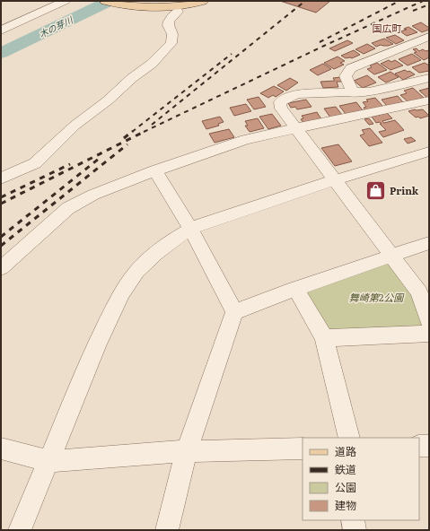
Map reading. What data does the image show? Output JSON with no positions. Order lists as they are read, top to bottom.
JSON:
{
  "districts": ["国広町"],
  "water": ["木の芽川"],
  "parks": ["舞崎第2公園"],
  "places": {
    "shop": ["Prink"]
  },
  "legend": [
    "道路",
    "鉄道",
    "公園",
    "建物"
  ]
}
